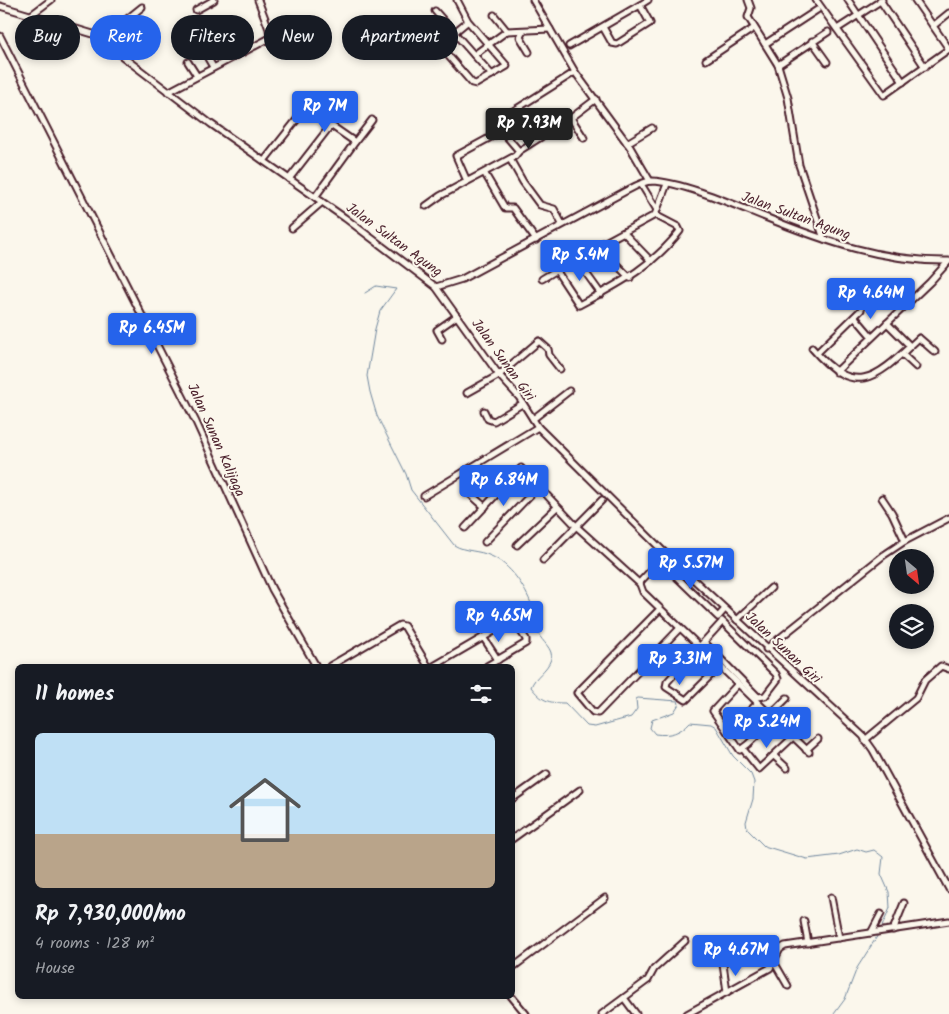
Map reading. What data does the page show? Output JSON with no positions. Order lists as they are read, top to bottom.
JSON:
{
  "streets": {
    "street": ["Jalan Sultan Agung", "Jalan Sunan Giri", "Jalan Sunan Kalijaga"]
  },
  "crossings": [
    ["Jalan Sultan Agung", "Jalan Sunan Giri"]
  ],
  "north": "bottom right",
  "page": {
    "chip": [
      "Buy",
      "Rent",
      "Filters",
      "New",
      "Apartment"
    ],
    "price": [
      "Rp 7M",
      "Rp 7.93M",
      "Rp 5.4M",
      "Rp 4.64M",
      "Rp 6.45M",
      "Rp 6.84M",
      "Rp 5.57M",
      "Rp 4.65M",
      "Rp 3.31M",
      "Rp 5.24M",
      "Rp 4.67M"
    ],
    "heading": "11 homes",
    "list": [
      {
        "name": "Rp 7,930,000/mo",
        "note": "4 rooms · 128 m² · House"
      }
    ]
  }
}
